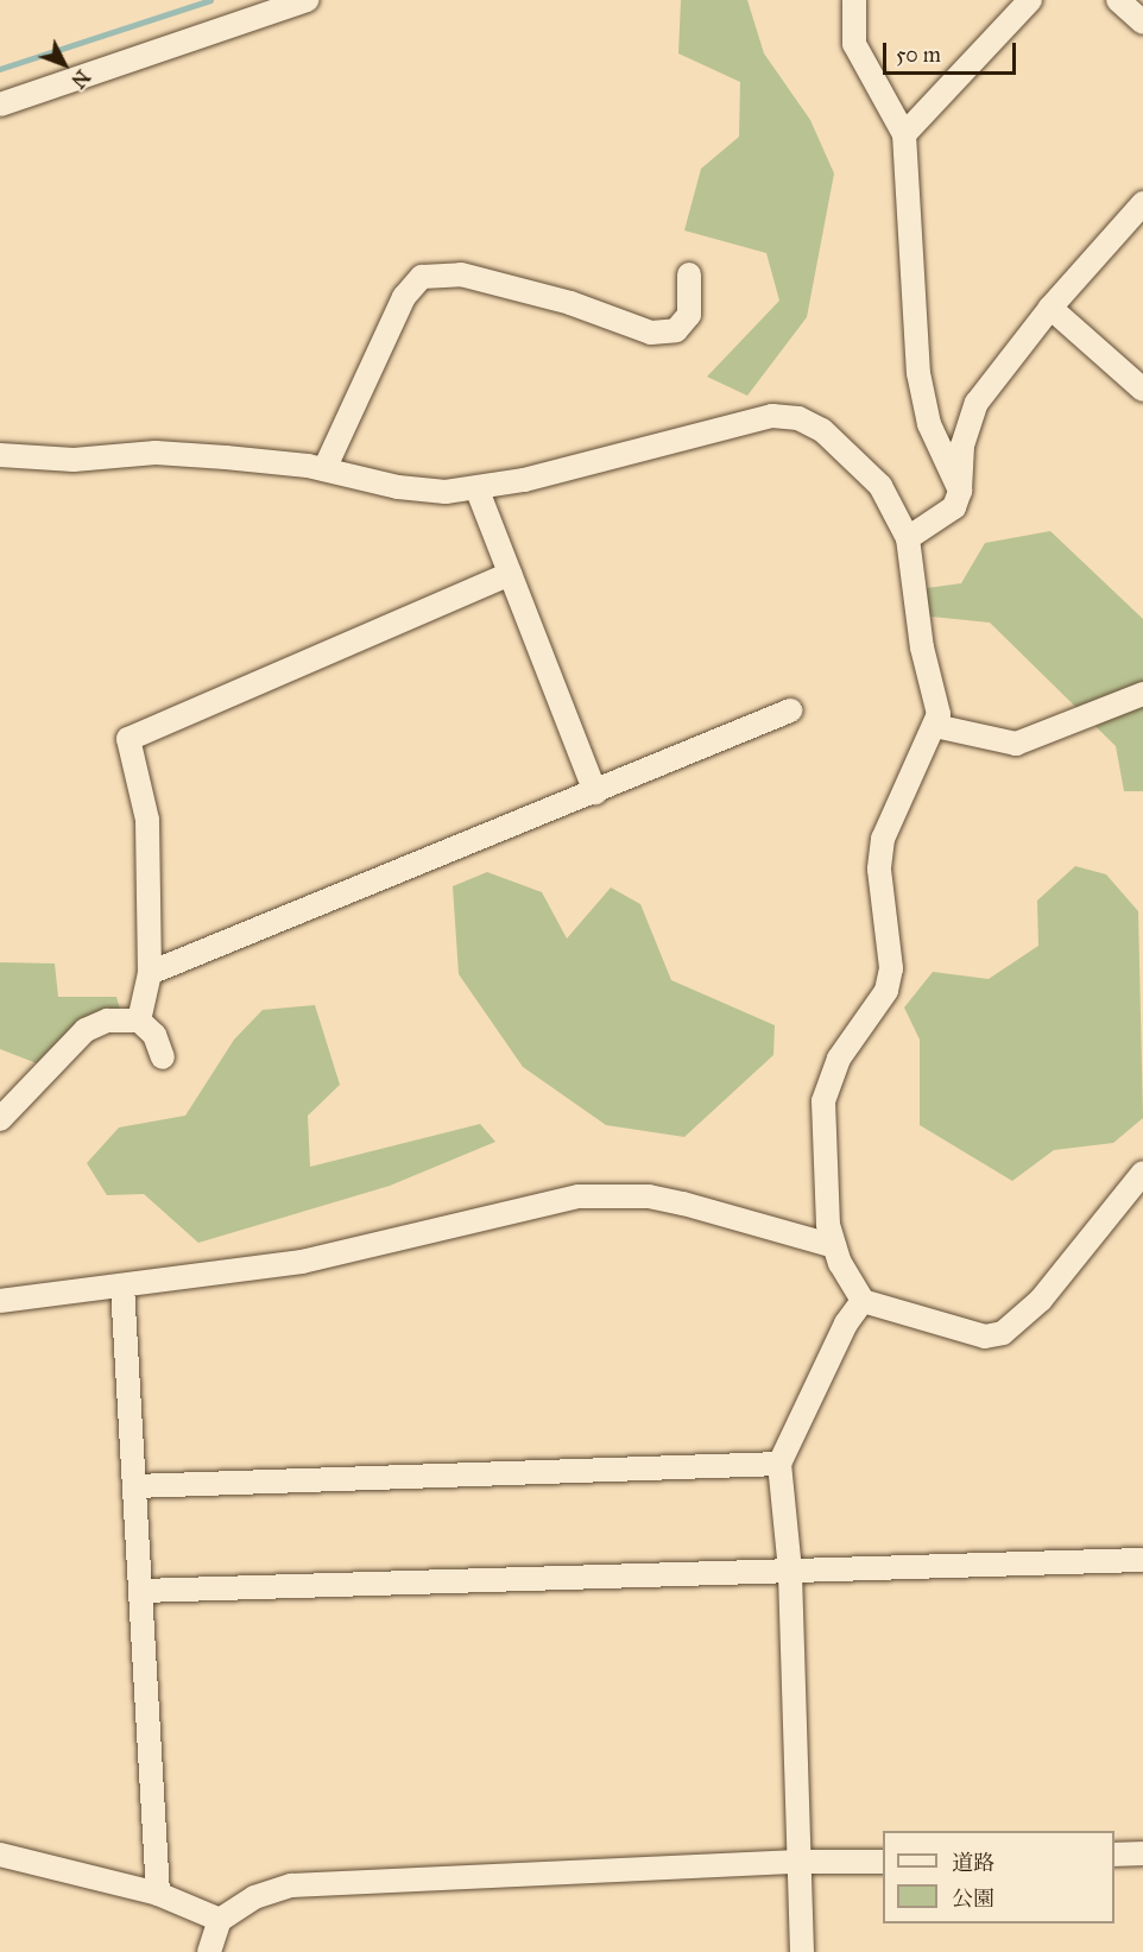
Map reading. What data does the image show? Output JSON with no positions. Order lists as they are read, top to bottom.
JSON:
{
  "legend": ["道路", "公園"],
  "scale_bar": "50 m",
  "north": "bottom right"
}
